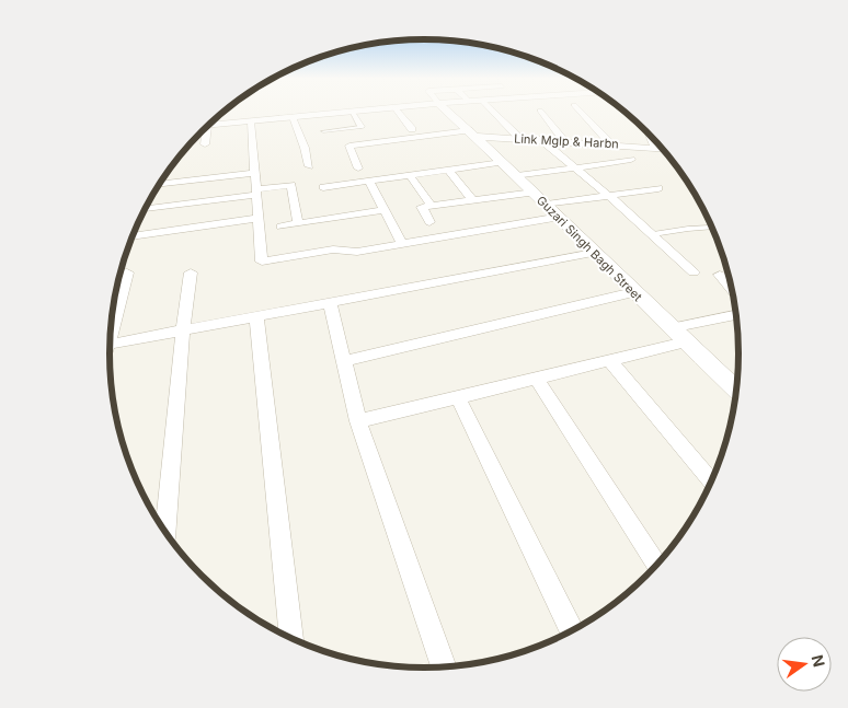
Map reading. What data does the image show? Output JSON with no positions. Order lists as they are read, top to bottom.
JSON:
{
  "streets": {
    "street": ["Link Mglp & Harbn", "Guzari Singh Bagh Street"]
  },
  "crossings": [
    ["Link Mglp & Harbn", "Guzari Singh Bagh Street"]
  ],
  "north": "right"
}
